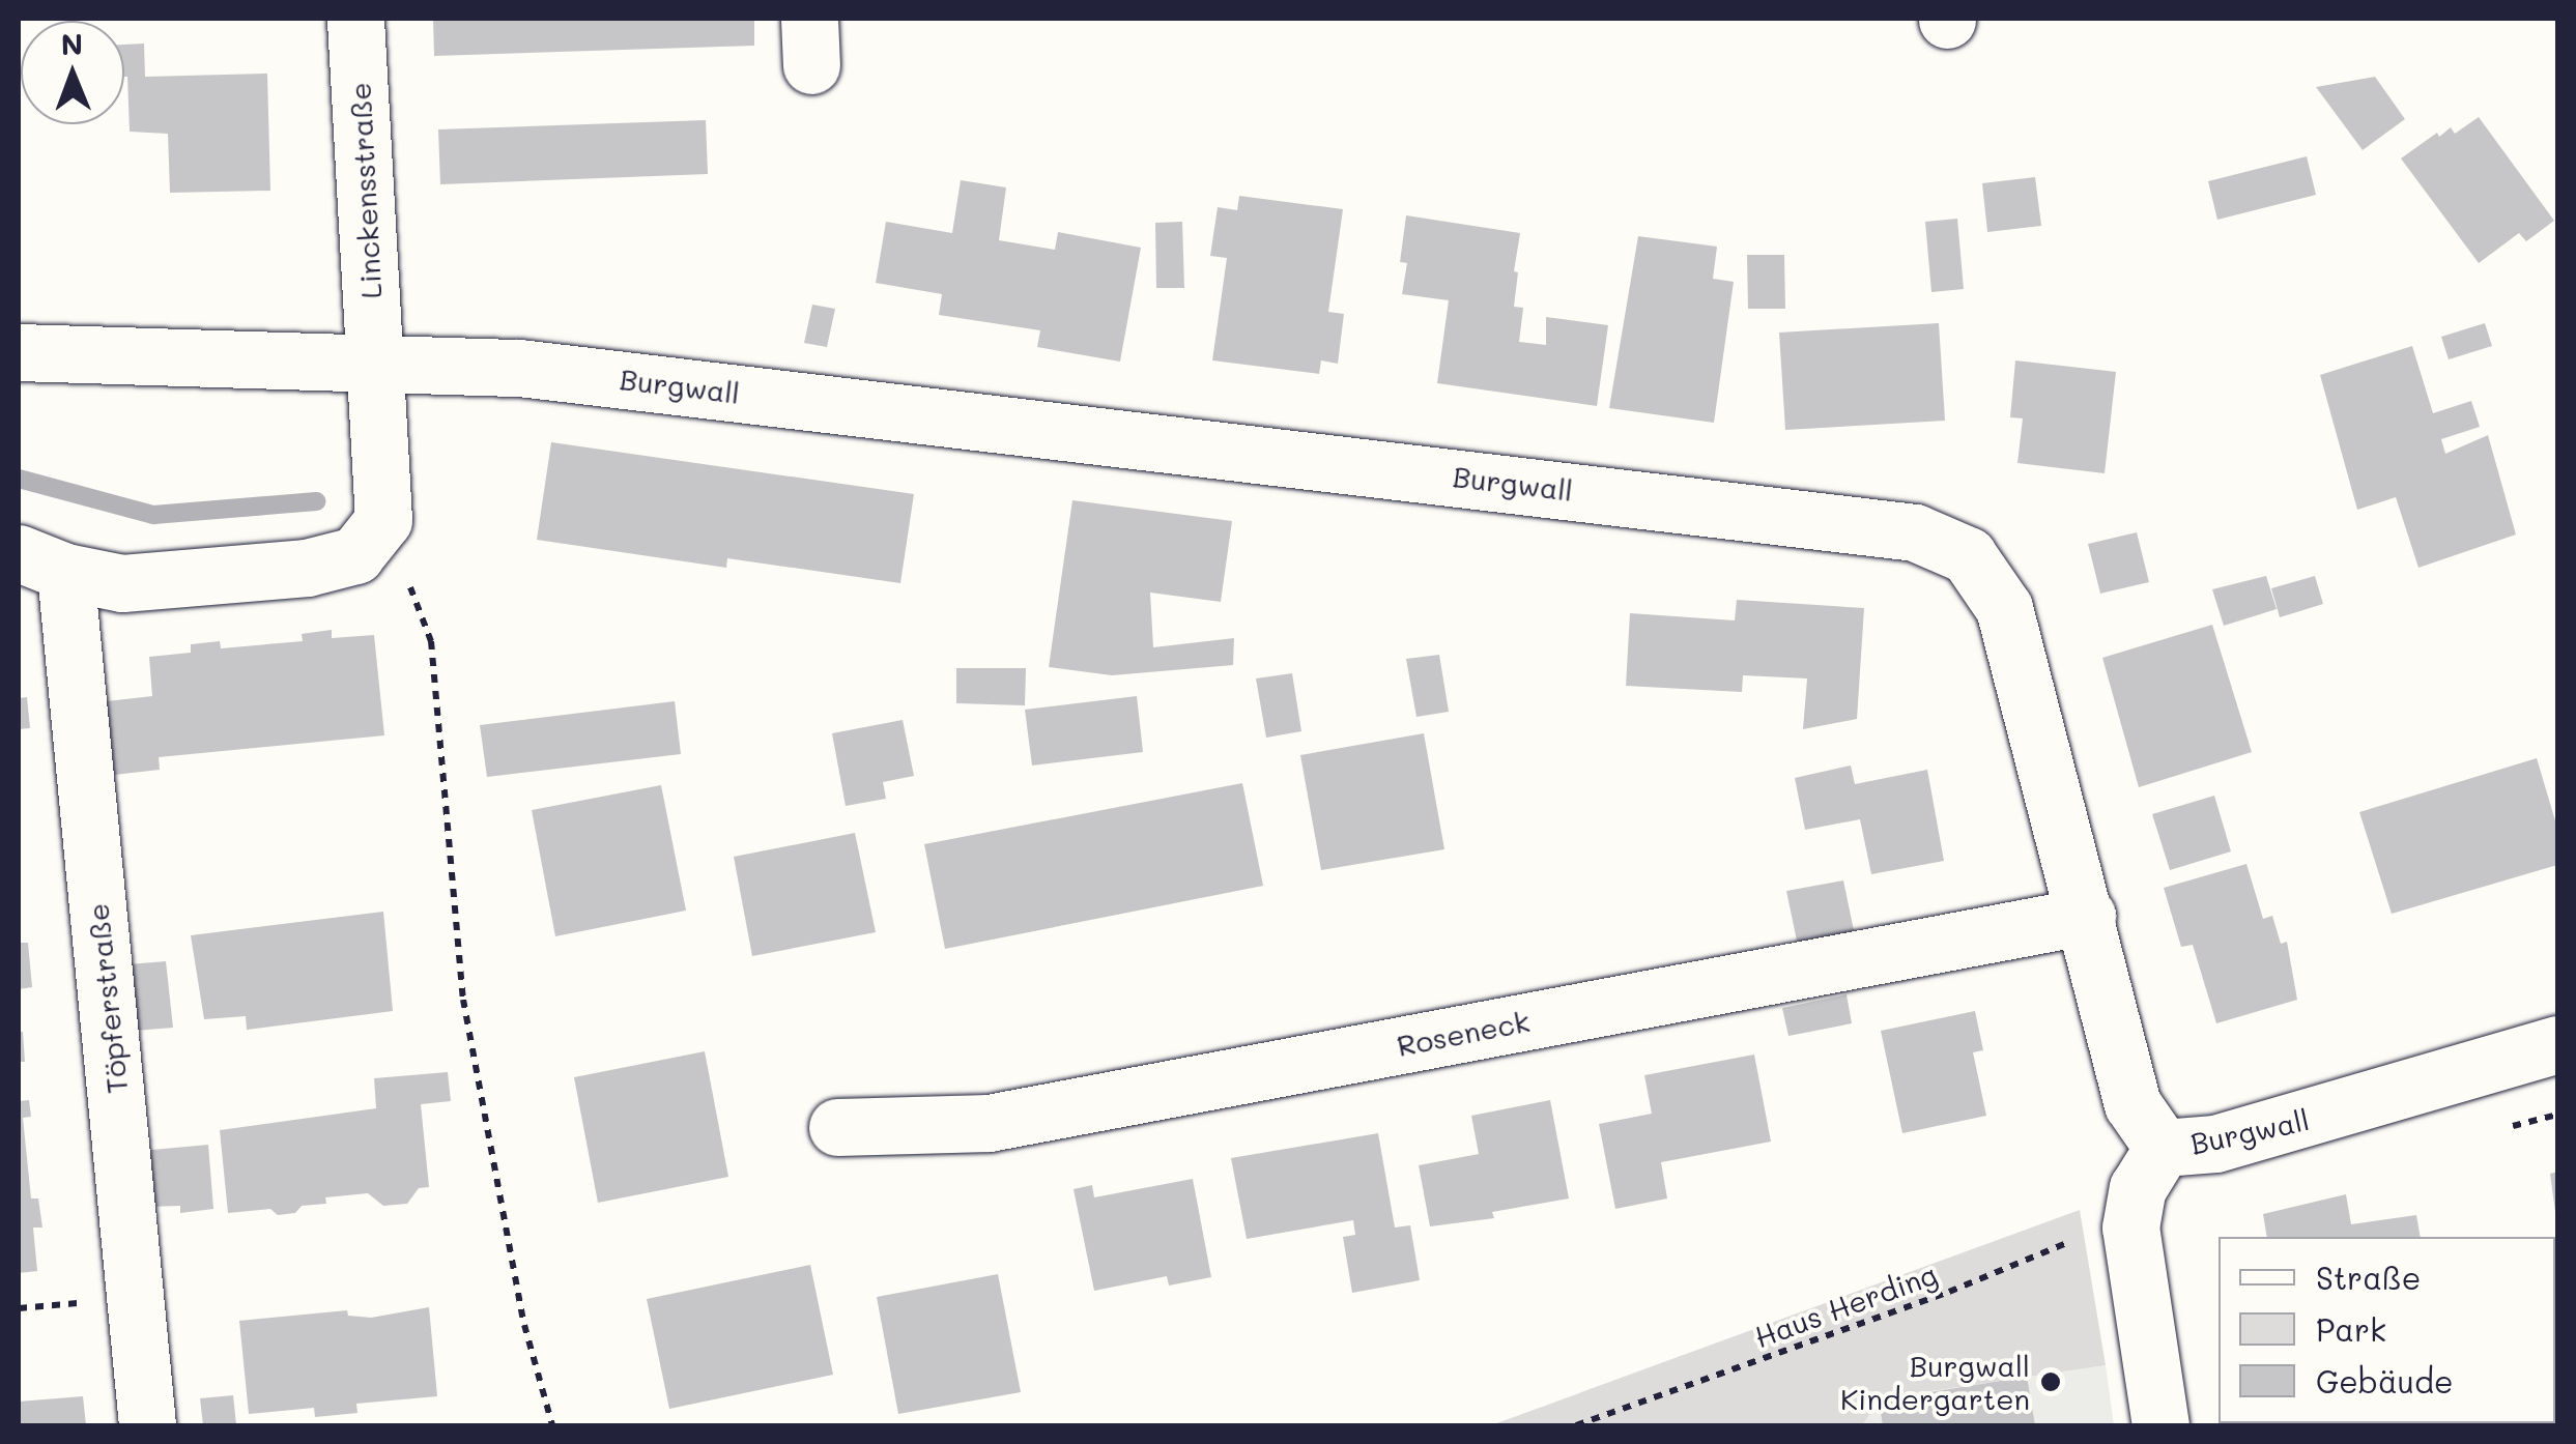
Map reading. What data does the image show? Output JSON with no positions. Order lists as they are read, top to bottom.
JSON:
{
  "streets": {
    "street": [
      "Linckensstraße",
      "Burgwall",
      "Töpferstraße",
      "Roseneck"
    ],
    "path": ["Haus Herding"]
  },
  "crossings": [
    ["Linckensstraße", "Burgwall"],
    ["Burgwall", "Roseneck"]
  ],
  "places": ["Burgwall Kindergarten"],
  "legend": ["Straße", "Park", "Gebäude"],
  "north": "top"
}
